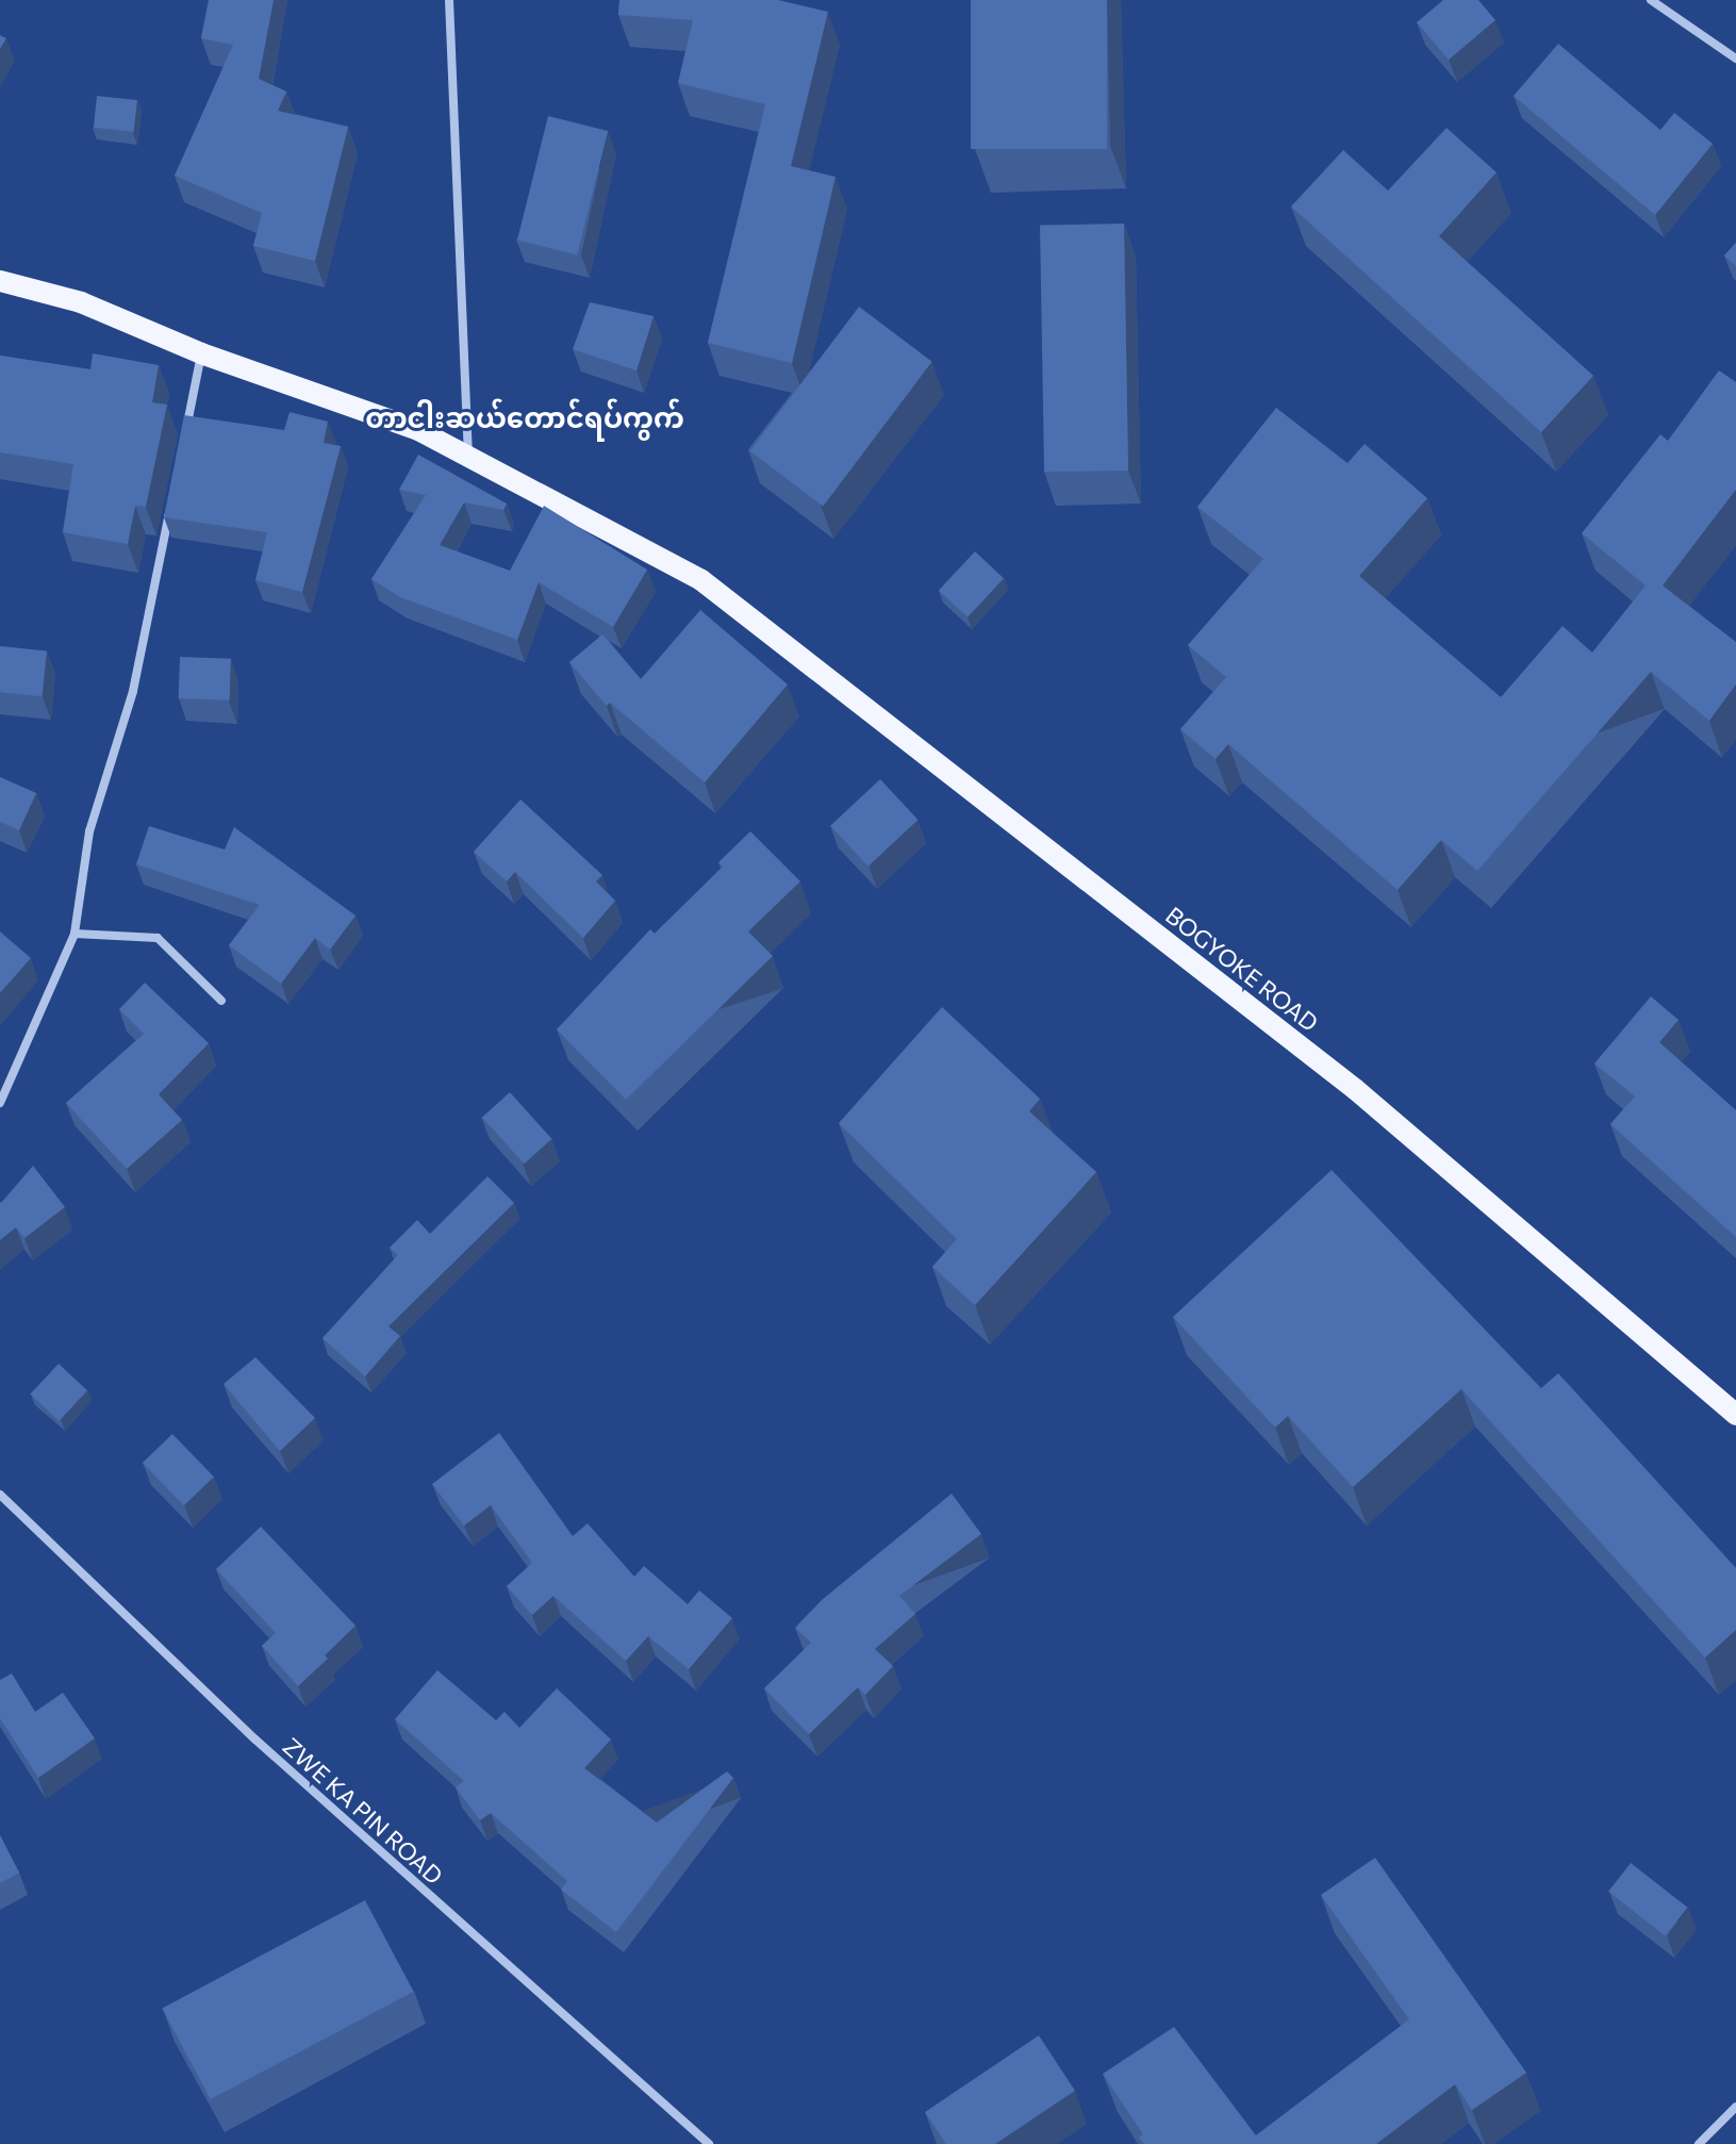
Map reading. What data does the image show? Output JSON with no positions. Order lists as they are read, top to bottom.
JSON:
{
  "streets": {
    "main road": ["BOGYOKE ROAD"],
    "street": ["ZWE KA PIN ROAD"]
  },
  "districts": ["တာငါးဆယ်တောင်ရပ်ကွက်"]
}
